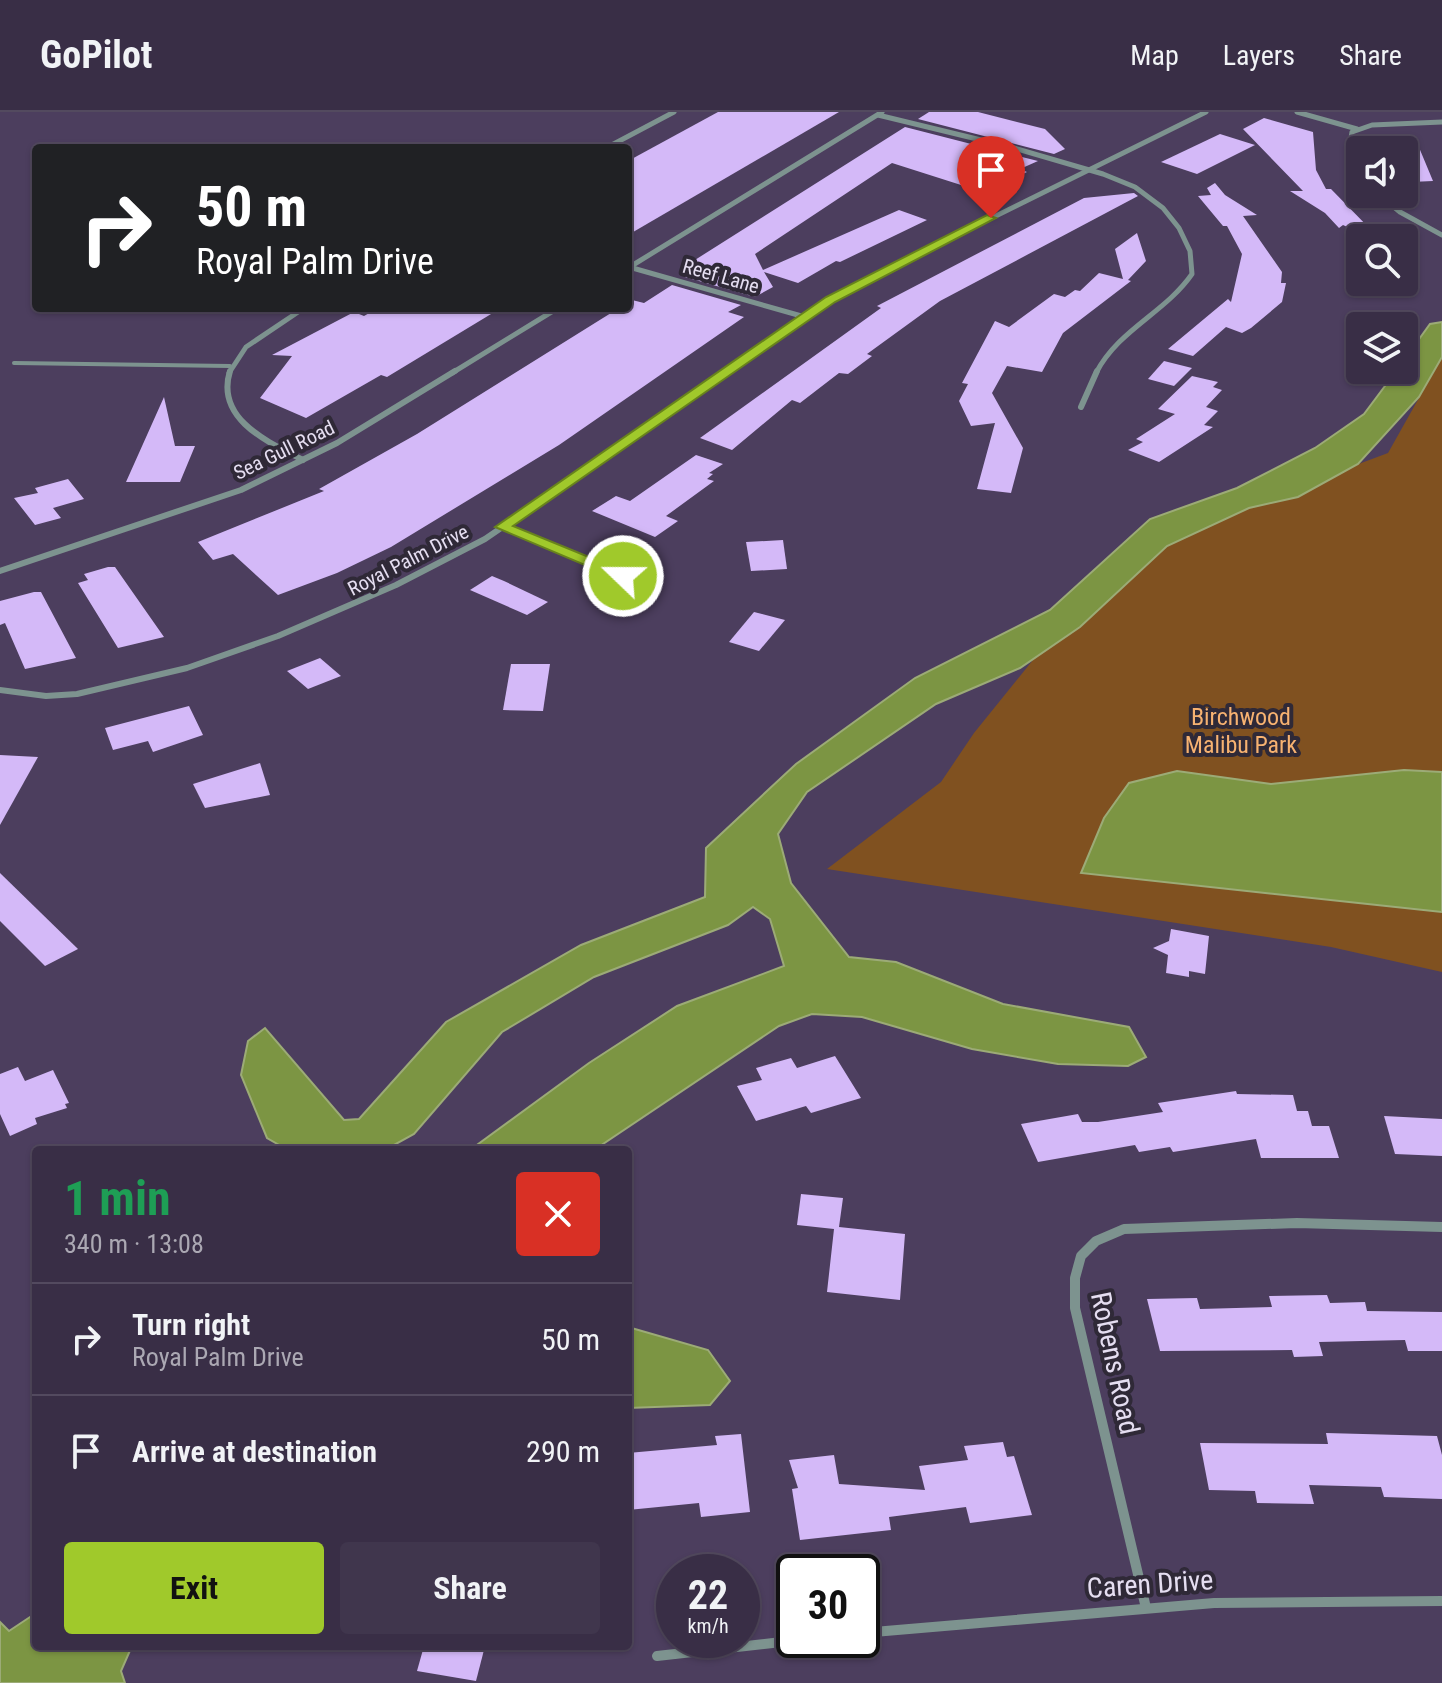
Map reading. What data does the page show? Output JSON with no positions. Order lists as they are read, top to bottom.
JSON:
{
  "streets": {
    "street": [
      "Reef Lane",
      "Sea Gull Road",
      "Royal Palm Drive",
      "Robens Road",
      "Caren Drive"
    ]
  },
  "crossings": [
    ["Reef Lane", "Royal Palm Drive"],
    ["Robens Road", "Caren Drive"]
  ],
  "parks": ["Birchwood Malibu Park"],
  "page": {
    "header": "GoPilot",
    "nav": ["Map", "Layers", "Share"],
    "turn": ["50 m", "Royal Palm Drive"],
    "heading": ["1 min", "340 m · 13:08"],
    "list": [
      {
        "name": "Turn right",
        "note": "Royal Palm Drive",
        "value": "50 m"
      },
      {
        "name": "Arrive at destination",
        "value": "290 m"
      }
    ],
    "buttons": ["Exit", "Share"],
    "speed": "22 km/h",
    "limit": "30"
  }
}
